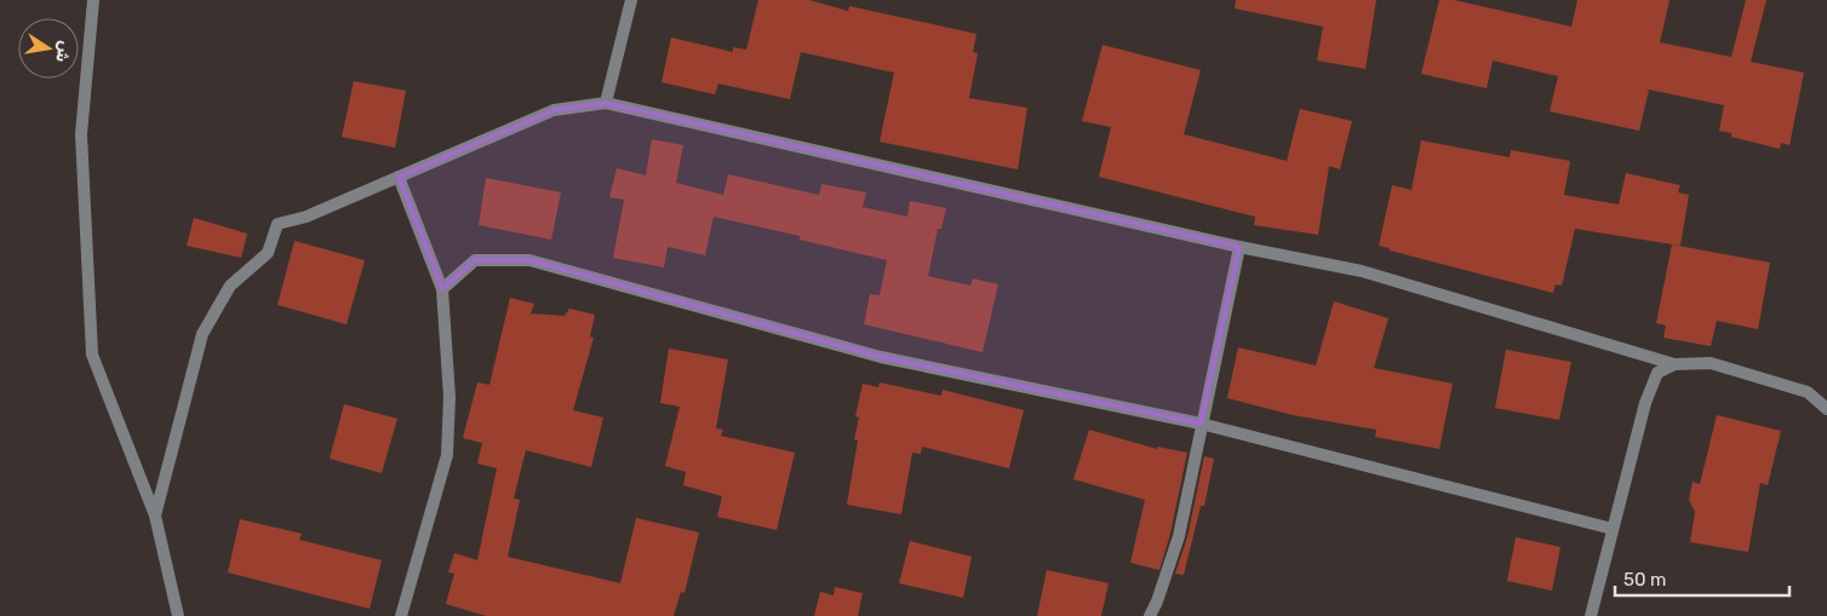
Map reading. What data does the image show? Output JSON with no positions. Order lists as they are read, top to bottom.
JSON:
{
  "scale_bar": "50 m",
  "north": "right"
}
